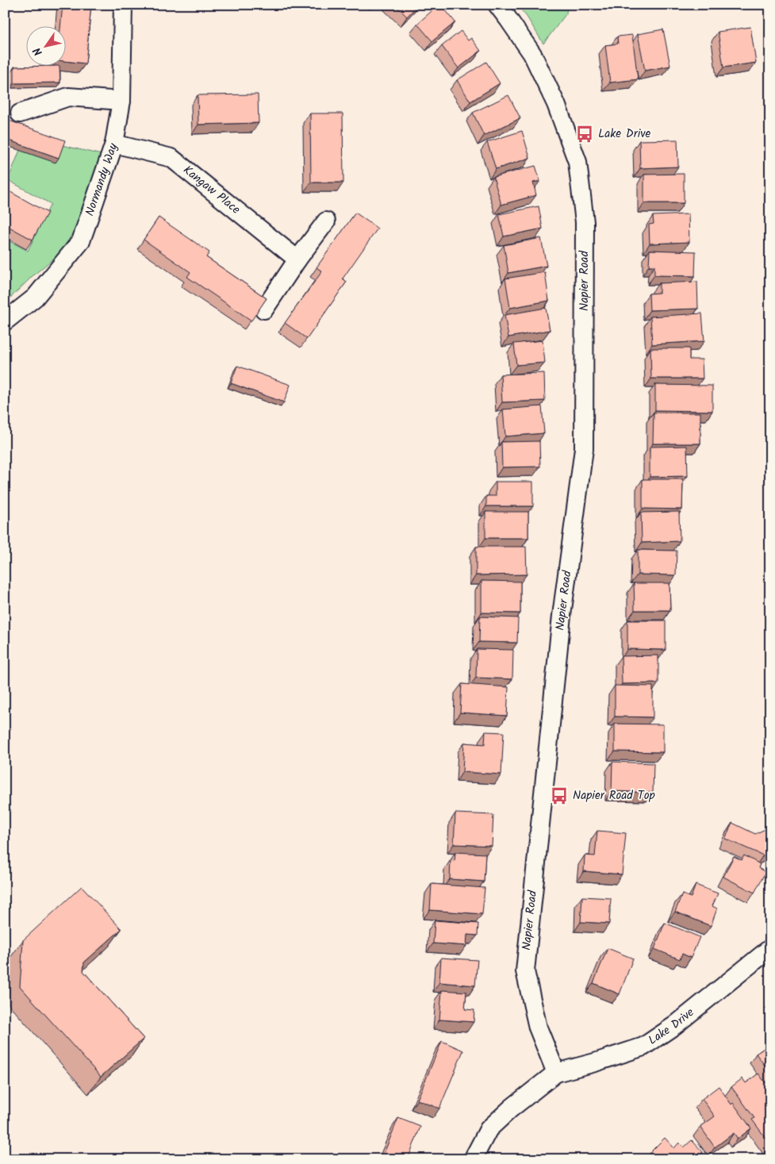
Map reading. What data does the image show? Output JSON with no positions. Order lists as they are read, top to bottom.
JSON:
{
  "streets": {
    "street": [
      "Normandy Way",
      "Kangaw Place",
      "Napier Road",
      "Lake Drive"
    ]
  },
  "crossings": [
    ["Normandy Way", "Kangaw Place"],
    ["Napier Road", "Lake Drive"]
  ],
  "places": {
    "bus stop": ["Lake Drive", "Napier Road Top"]
  },
  "north": "bottom left"
}
